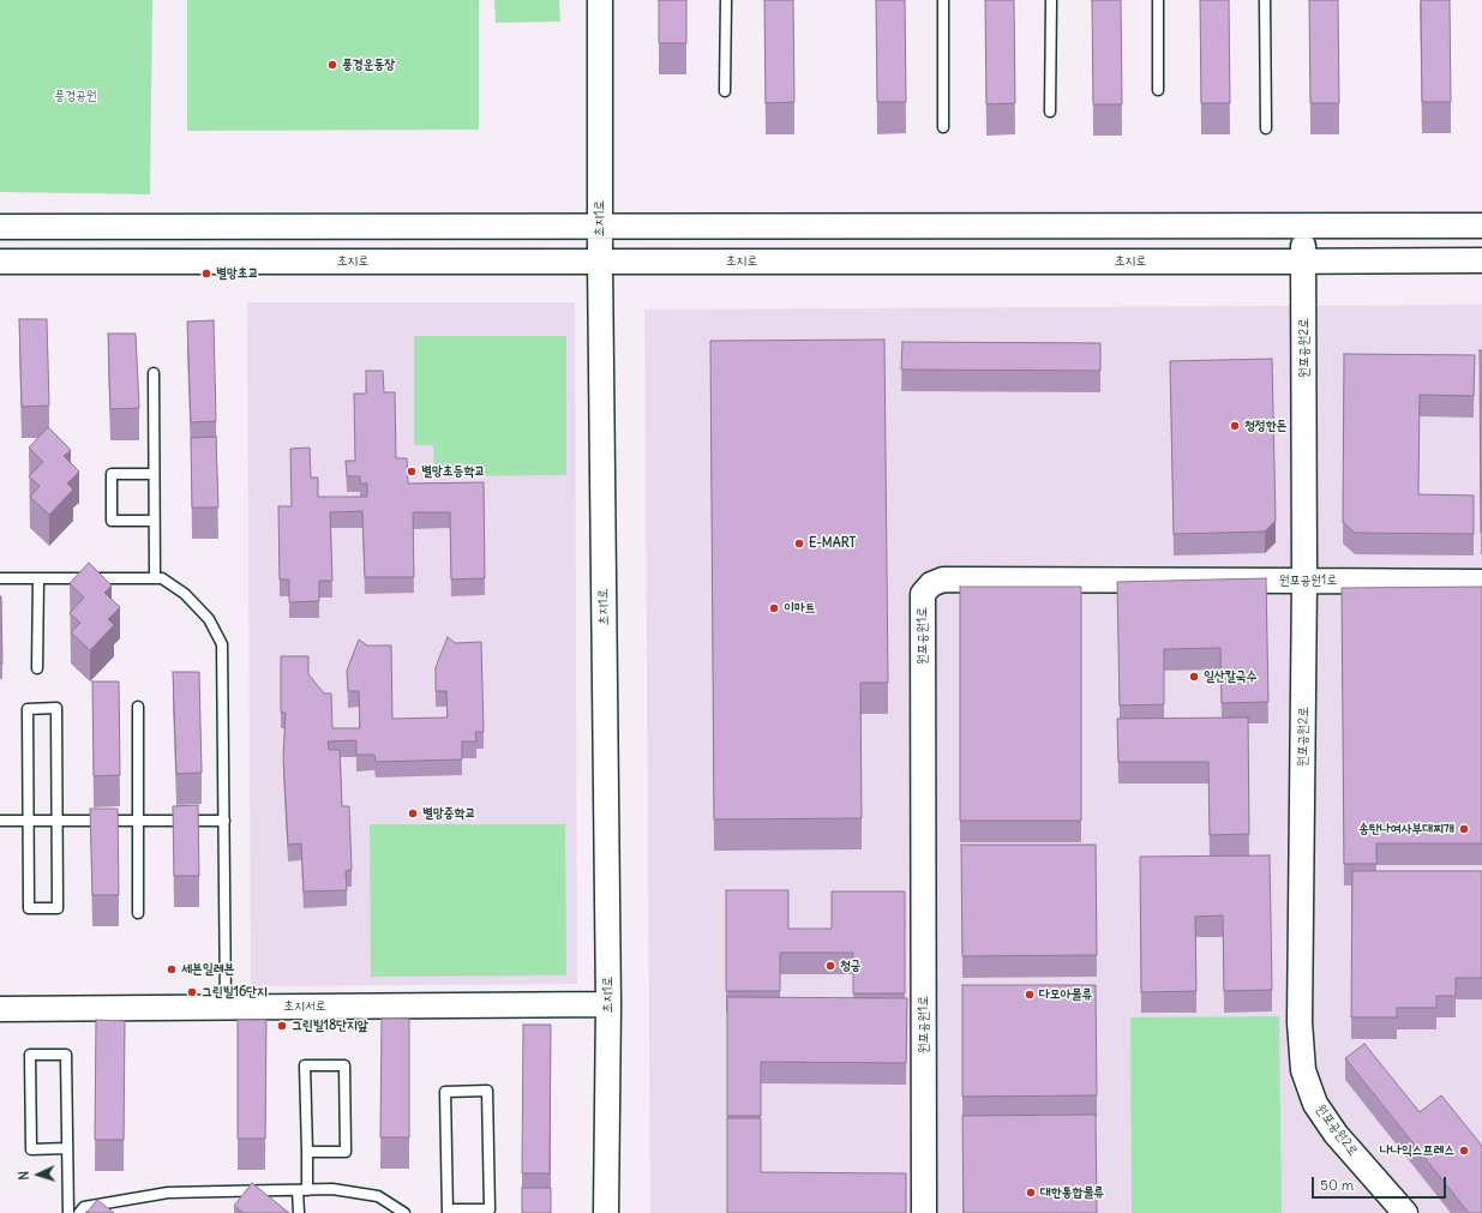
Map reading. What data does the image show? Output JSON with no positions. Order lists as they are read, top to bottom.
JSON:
{
  "streets": {
    "street": [
      "초지1로",
      "초지로",
      "원포공원2로",
      "원포공원1로",
      "초지서로"
    ]
  },
  "crossings": [
    ["초지1로", "초지로"],
    ["초지1로", "초지서로"],
    ["초지로", "원포공원2로"],
    ["원포공원2로", "원포공원1로"]
  ],
  "parks": ["풍경공원"],
  "places": [
    "풍경운동장",
    "별망초교",
    "청정한돈",
    "별망초등학교",
    "E-MART",
    "이마트",
    "일산칼국수",
    "별망중학교",
    "송탄나여사부대찌개",
    "청궁",
    "세븐일레븐",
    "그린빌16단지",
    "다모아물류",
    "그린빌18단지앞",
    "나나익스프레스",
    "대한통합물류"
  ],
  "scale_bar": "50 m",
  "north": "left"
}
